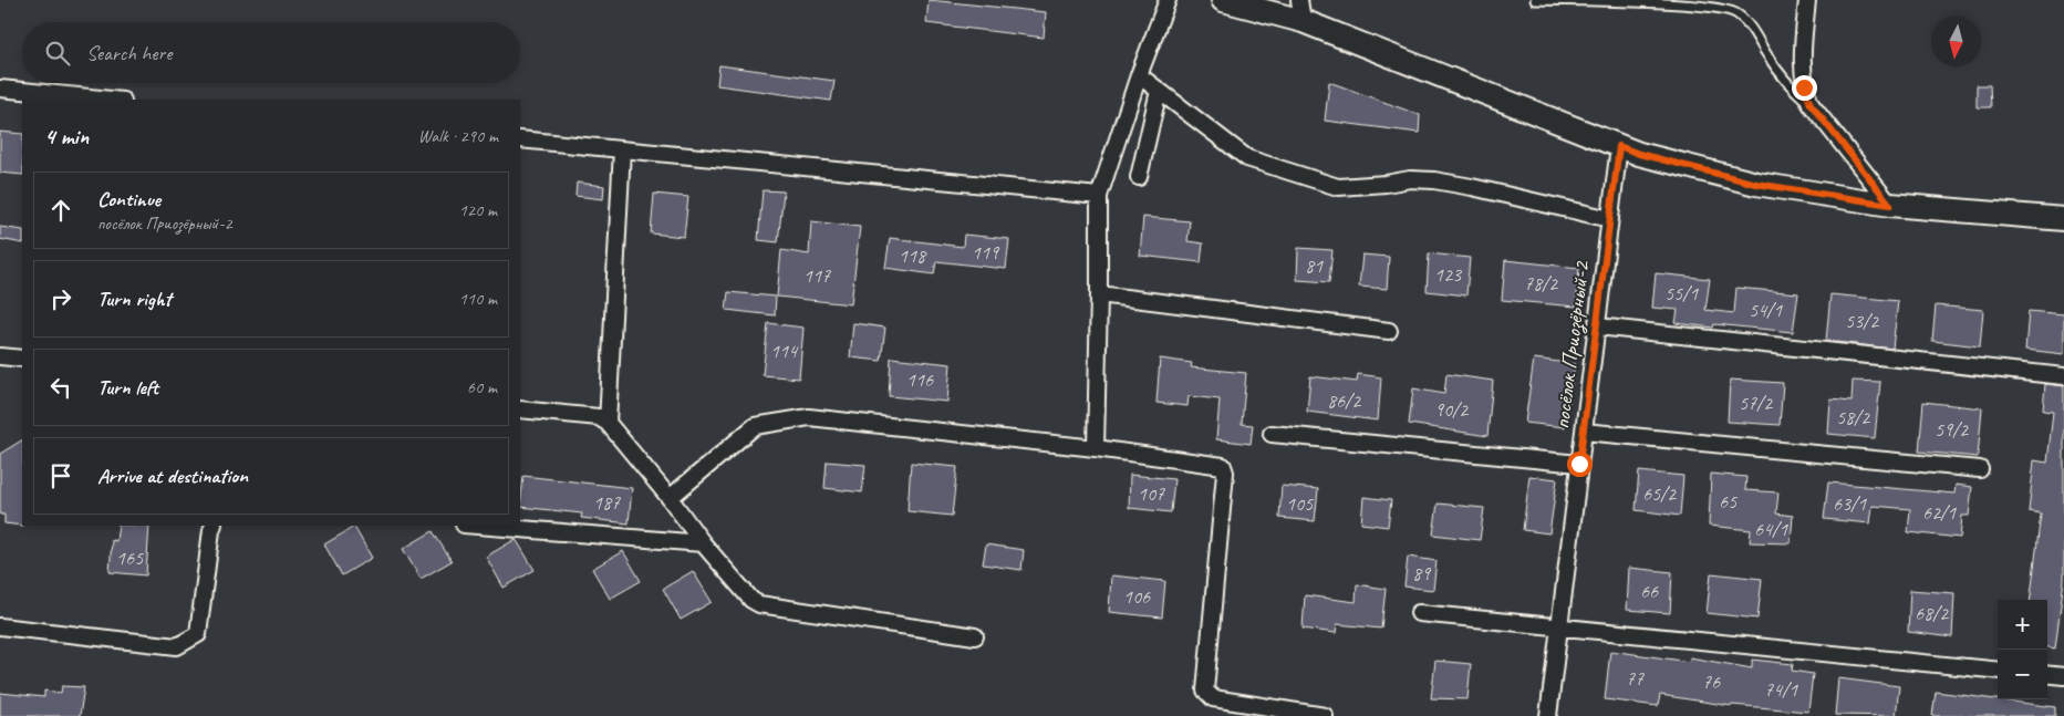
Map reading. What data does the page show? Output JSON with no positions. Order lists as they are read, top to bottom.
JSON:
{
  "streets": {
    "street": ["посёлок Приозёрный-2"]
  },
  "house_numbers": [
    "119",
    "118",
    "81",
    "123",
    "117",
    "78/2",
    "55/1",
    "54/1",
    "53/2",
    "114",
    "116",
    "86/2",
    "57/2",
    "90/2",
    "58/2",
    "59/2",
    "107",
    "65/2",
    "65",
    "187",
    "105",
    "63/1",
    "62/1",
    "64/1",
    "165",
    "89",
    "66",
    "106",
    "68/2",
    "77",
    "76",
    "74/1"
  ],
  "north": "bottom",
  "page": {
    "search": "Search here",
    "heading": ["4 min", "Walk · 290 m"],
    "list": [
      ["Continue", "посёлок Приозёрный-2", "120 m"],
      ["Turn right", "110 m"],
      ["Turn left", "60 m"],
      "Arrive at destination"
    ],
    "map_buttons": ["+", "−"]
  }
}
